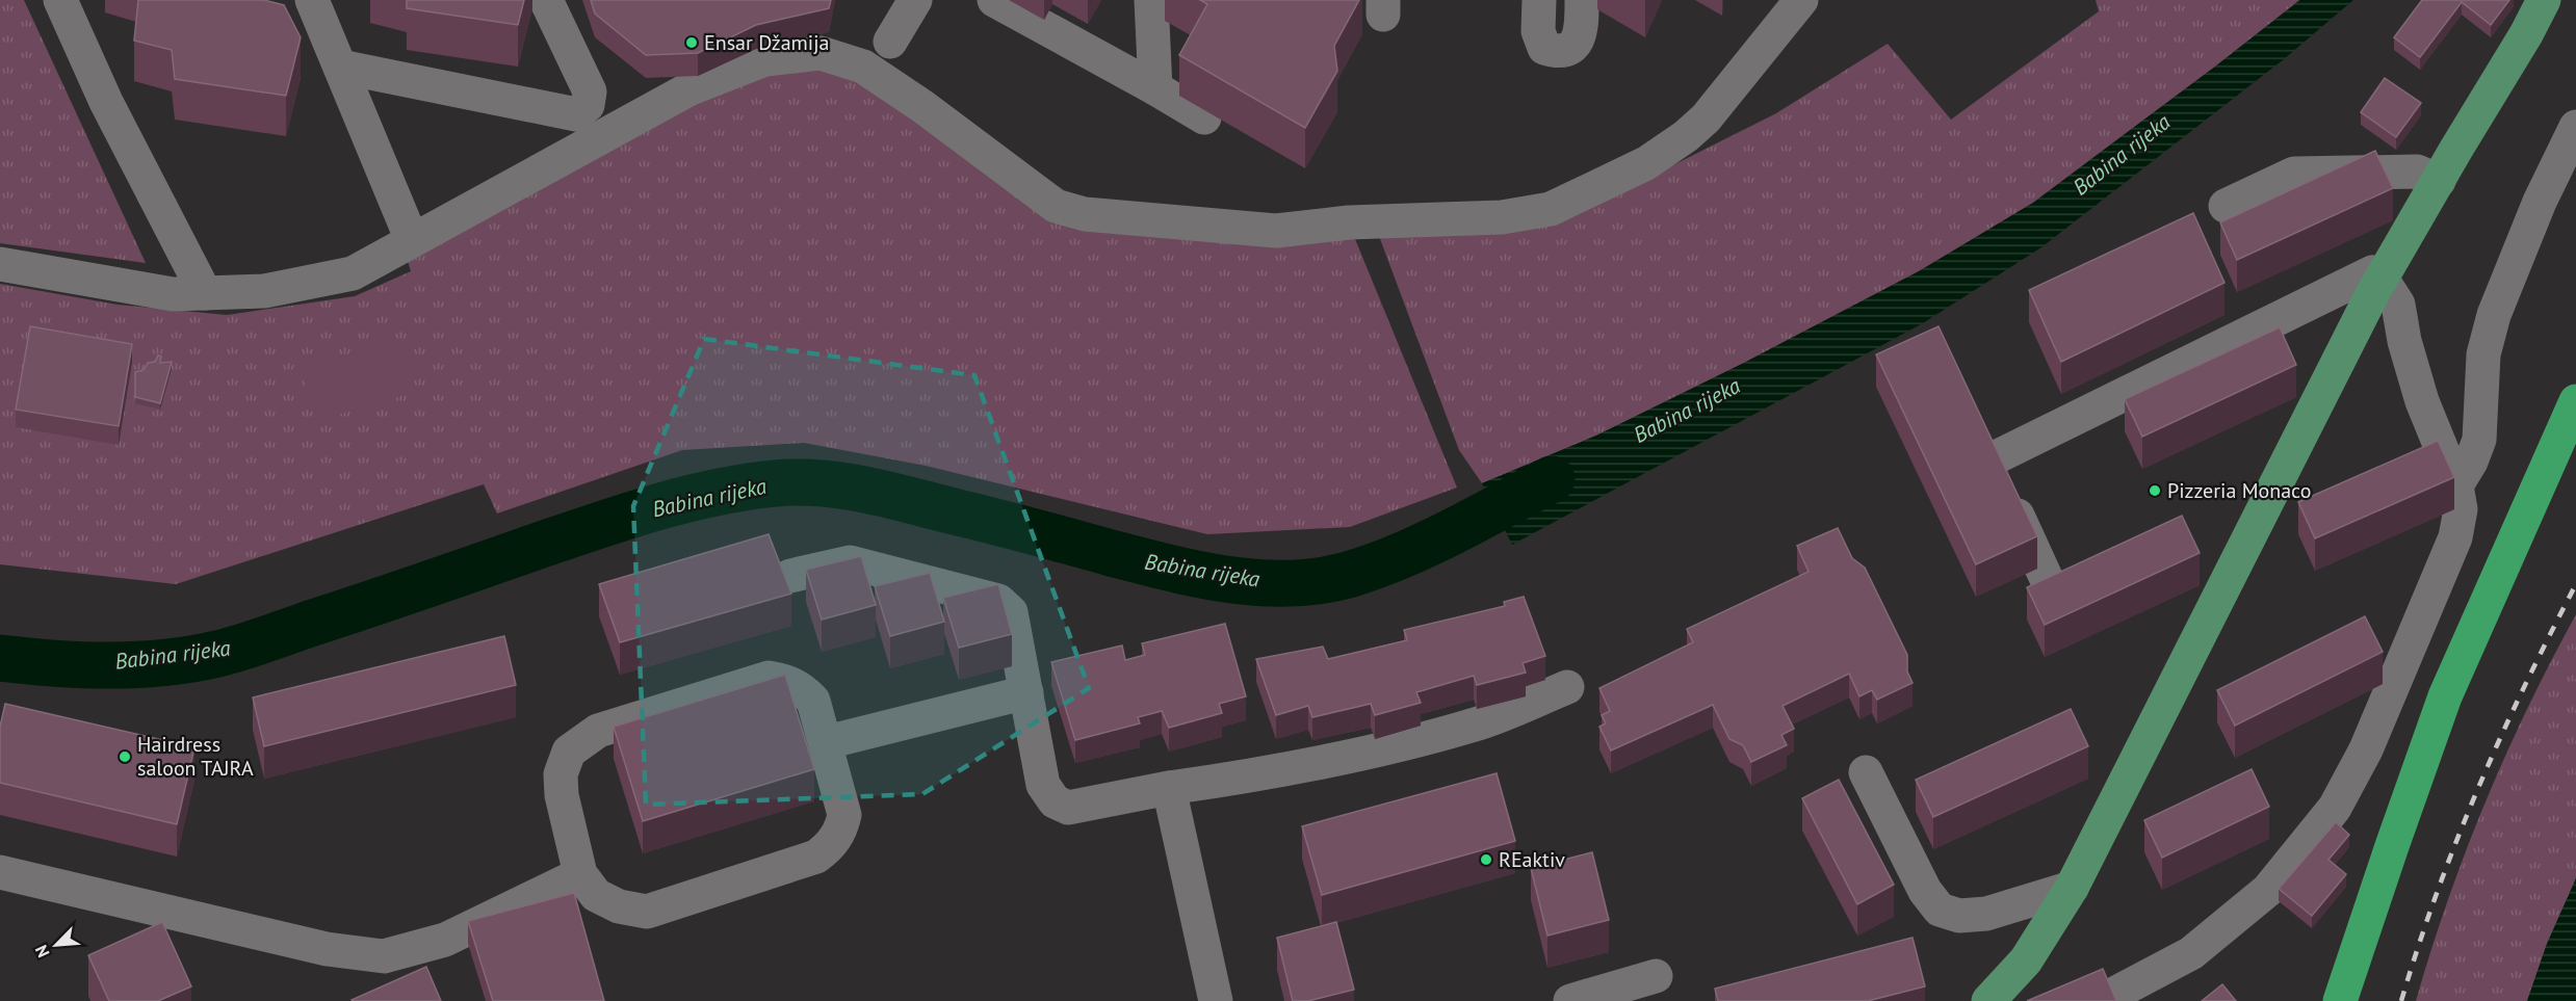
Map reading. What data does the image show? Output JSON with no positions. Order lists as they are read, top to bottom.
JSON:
{
  "water": ["Babina rijeka"],
  "places": [
    "Ensar Džamija",
    "Pizzeria Monaco",
    "Hairdress saloon TAJRA",
    "REaktiv"
  ],
  "north": "bottom left"
}
